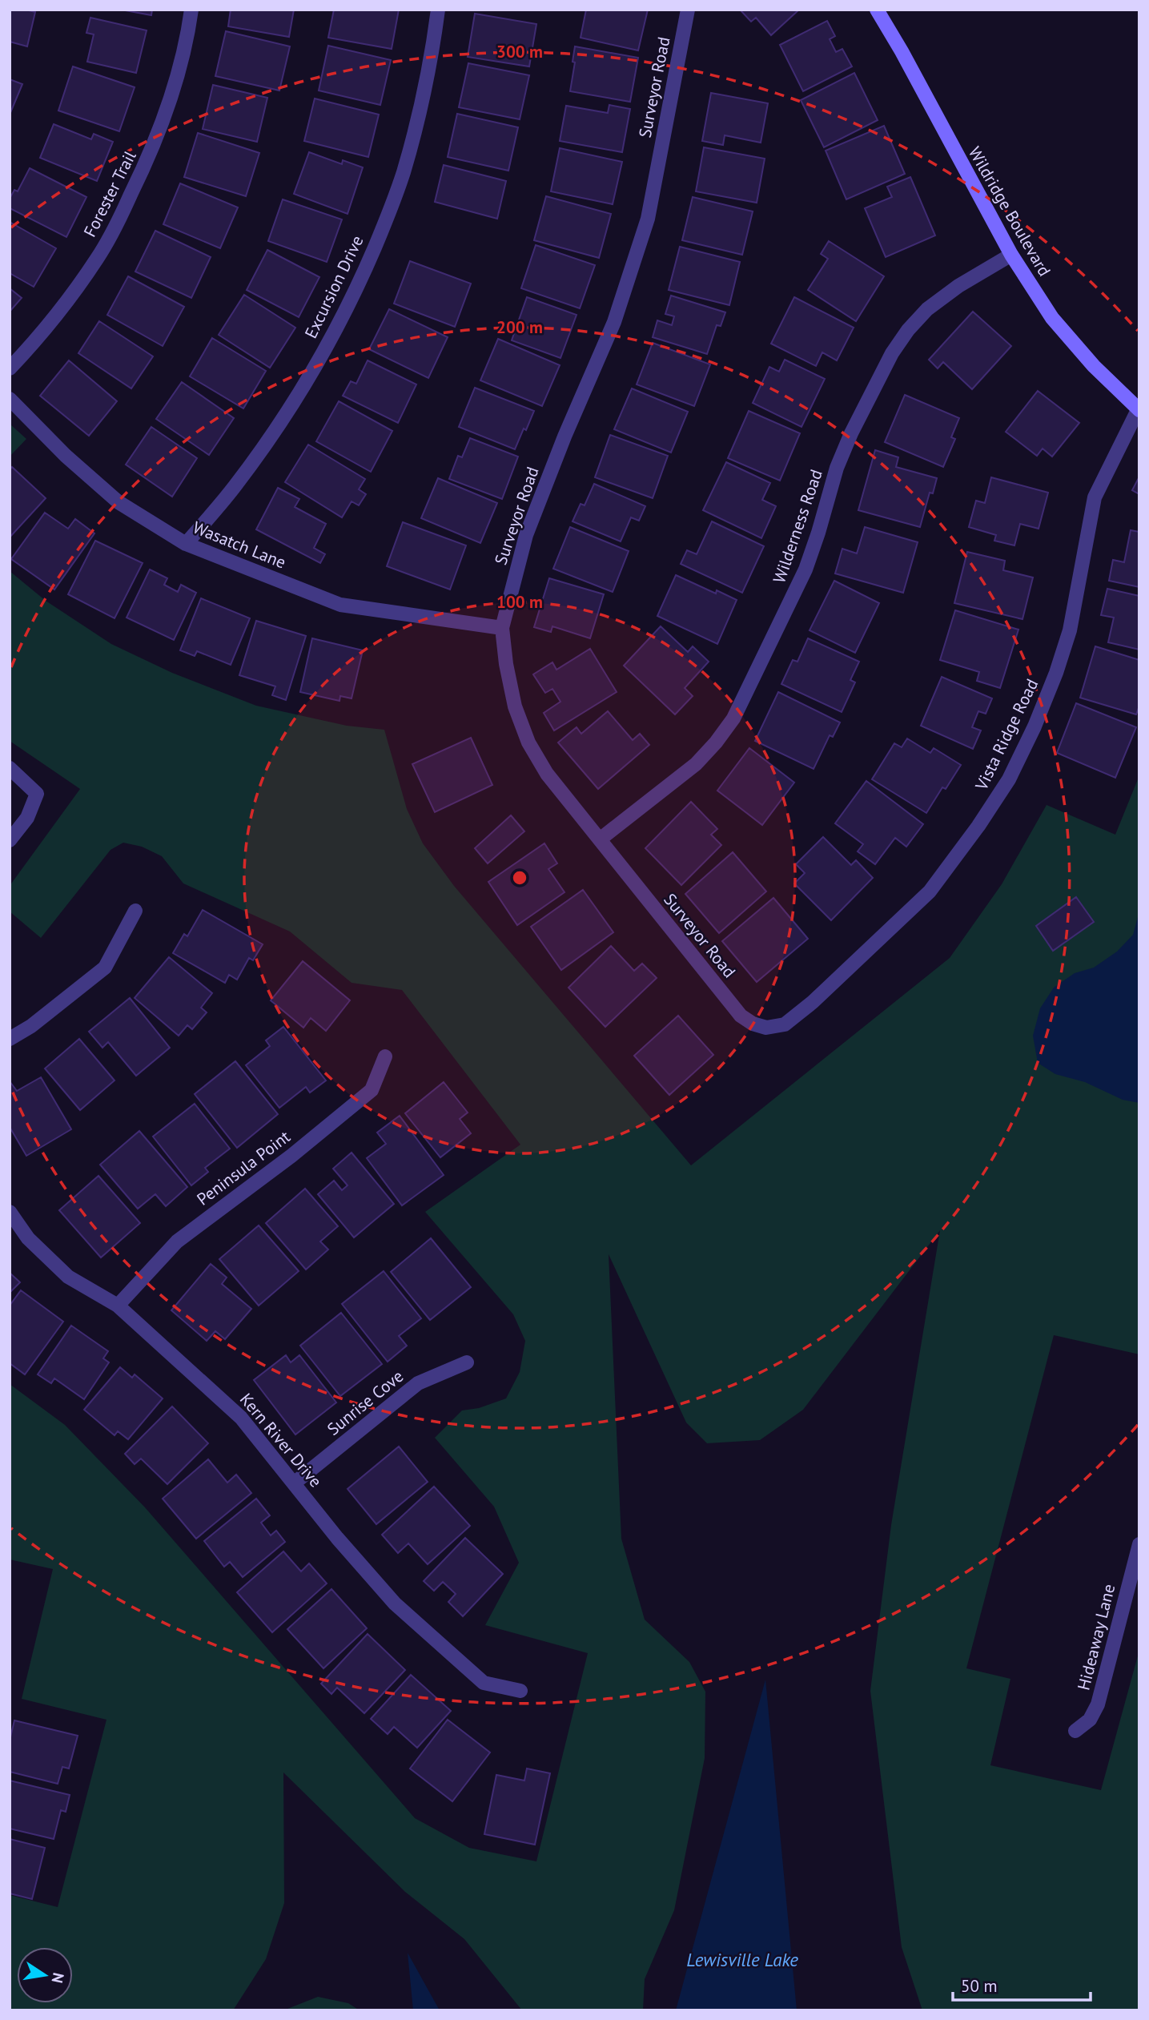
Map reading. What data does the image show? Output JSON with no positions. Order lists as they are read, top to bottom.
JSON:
{
  "streets": {
    "street": [
      "Surveyor Road",
      "Forester Trail",
      "Wildridge Boulevard",
      "Excursion Drive",
      "Wilderness Road",
      "Wasatch Lane",
      "Vista Ridge Road",
      "Peninsula Point",
      "Sunrise Cove",
      "Kern River Drive",
      "Hideaway Lane"
    ]
  },
  "crossings": [
    ["Surveyor Road", "Wilderness Road"],
    ["Surveyor Road", "Wasatch Lane"],
    ["Surveyor Road", "Vista Ridge Road"],
    ["Wildridge Boulevard", "Wilderness Road"],
    ["Wildridge Boulevard", "Vista Ridge Road"],
    ["Excursion Drive", "Wasatch Lane"],
    ["Peninsula Point", "Kern River Drive"],
    ["Sunrise Cove", "Kern River Drive"]
  ],
  "water": ["Lewisville Lake"],
  "scale_bar": "50 m",
  "north": "right",
  "rings": ["300 m", "200 m", "100 m"]
}
